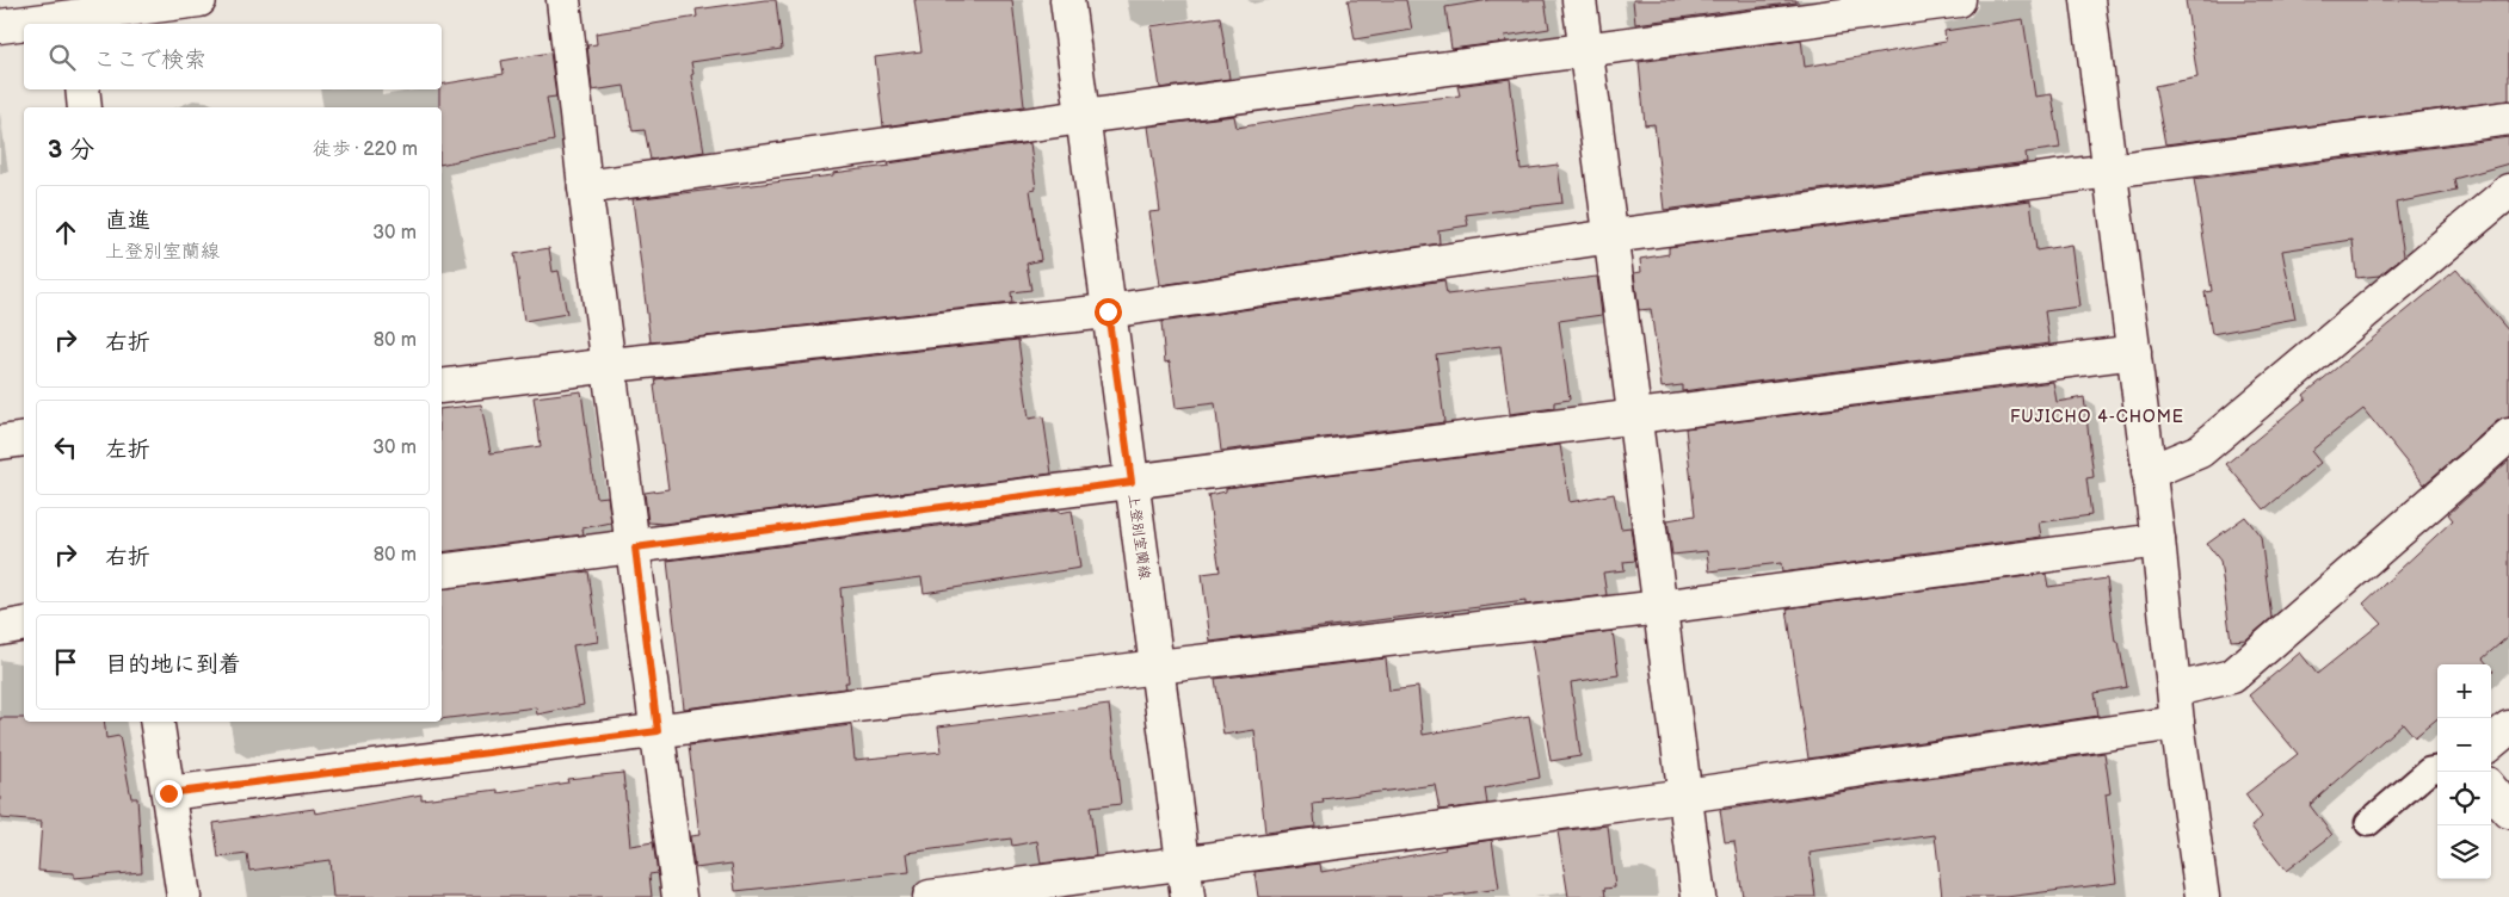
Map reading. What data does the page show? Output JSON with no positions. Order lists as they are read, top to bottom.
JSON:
{
  "streets": {
    "street": ["上登別室蘭線"]
  },
  "districts": ["FUJICHO 4-CHOME"],
  "page": {
    "search": "ここで検索",
    "heading": ["3 分", "徒歩 · 220 m"],
    "list": [
      ["直進", "上登別室蘭線", "30 m"],
      ["右折", "80 m"],
      ["左折", "30 m"],
      ["右折", "80 m"],
      "目的地に到着"
    ],
    "map_buttons": ["+", "−"]
  }
}
